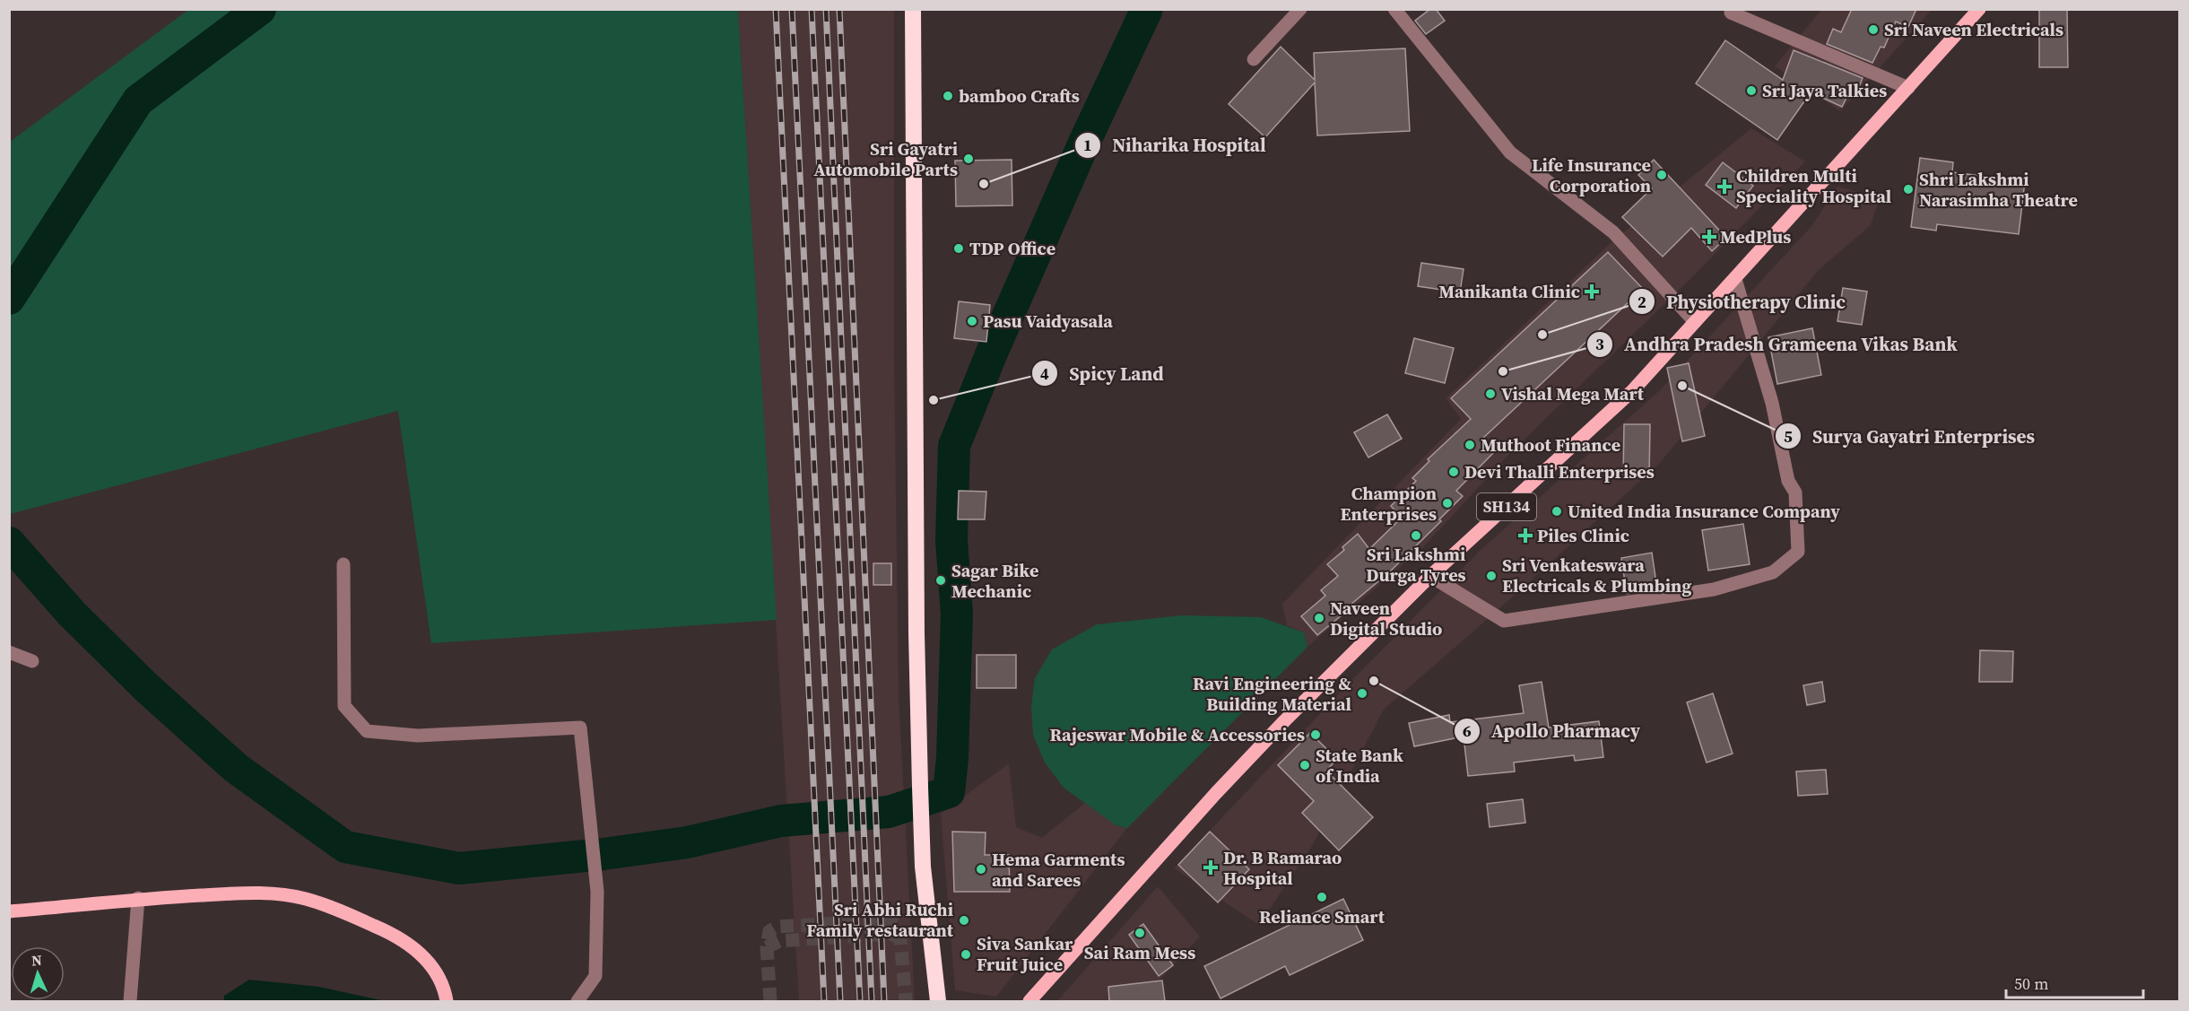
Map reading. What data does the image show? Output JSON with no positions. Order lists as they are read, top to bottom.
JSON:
{
  "streets": {
    "main road": ["SH134"]
  },
  "places": {
    "other": [
      "Sri Naveen Electricals",
      "Sri Jaya Talkies",
      "bamboo Crafts",
      "Sri Gayatri Automobile Parts",
      "Life Insurance Corporation",
      "Niharika Hospital",
      "Shri Lakshmi Narasimha Theatre",
      "TDP Office",
      "Pasu Vaidyasala",
      "Physiotherapy Clinic",
      "Andhra Pradesh Grameena Vikas Bank",
      "Surya Gayatri Enterprises",
      "Vishal Mega Mart",
      "Spicy Land",
      "Muthoot Finance",
      "Devi Thalli Enterprises",
      "Champion Enterprises",
      "United India Insurance Company",
      "Sri Lakshmi Durga Tyres",
      "Sri Venkateswara Electricals & Plumbing",
      "Sagar Bike Mechanic",
      "Naveen Digital Studio",
      "Apollo Pharmacy",
      "Ravi Engineering & Building Material",
      "Rajeswar Mobile & Accessories",
      "State Bank of India",
      "Hema Garments and Sarees",
      "Reliance Smart",
      "Sri Abhi Ruchi Family restaurant",
      "Sai Ram Mess",
      "Siva Sankar Fruit Juice"
    ],
    "health": [
      "Children Multi Speciality Hospital",
      "MedPlus",
      "Manikanta Clinic",
      "Piles Clinic",
      "Dr. B Ramarao Hospital"
    ]
  },
  "scale_bar": "50 m",
  "north": "top"
}
